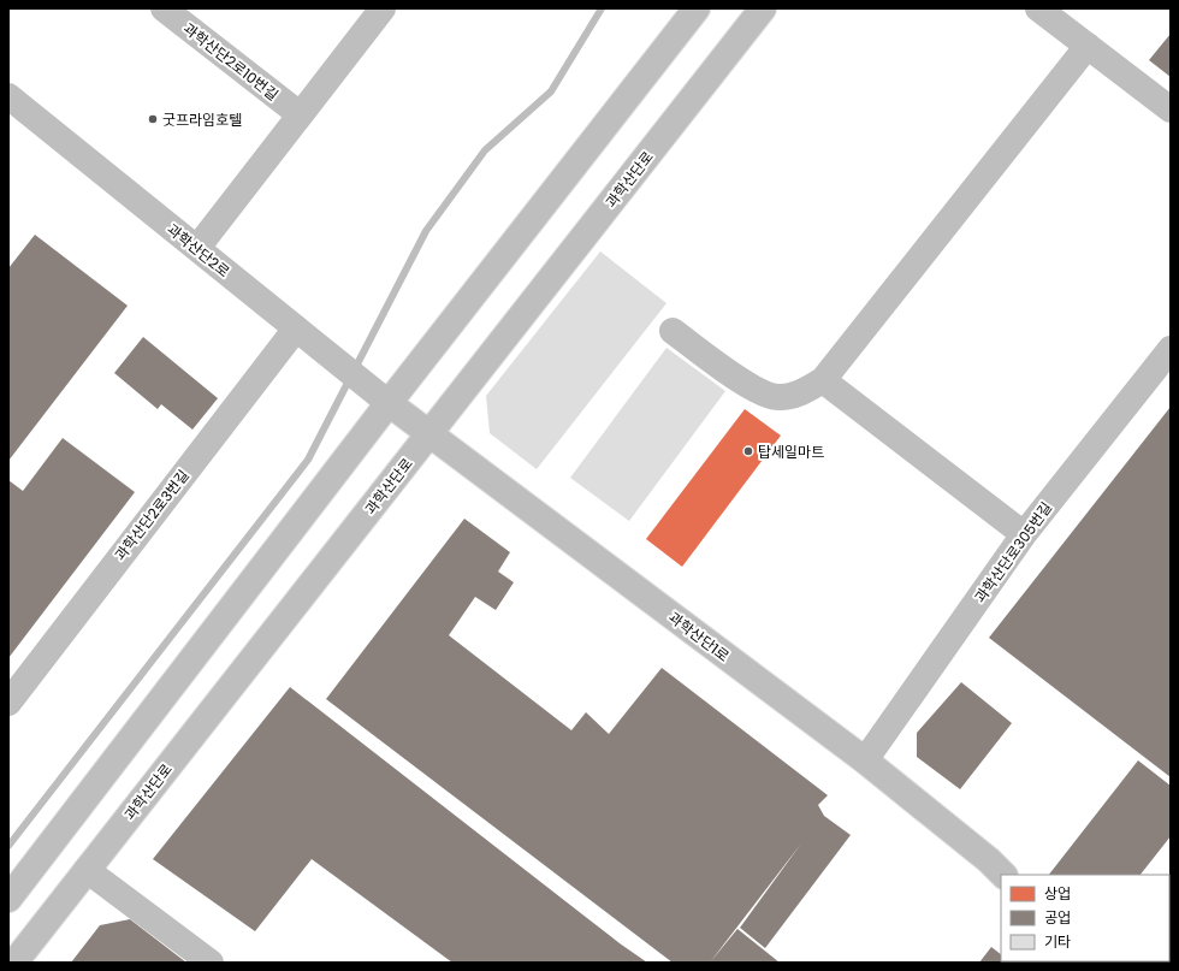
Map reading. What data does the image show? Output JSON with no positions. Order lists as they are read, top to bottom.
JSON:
{
  "streets": {
    "main road": [
      "과학산단2로10번길",
      "과학산단로",
      "과학산단2로",
      "과학산단2로3번길",
      "과학산단로305번길",
      "과학산단1로"
    ]
  },
  "crossings": [
    ["과학산단로", "과학산단1로"],
    ["과학산단2로", "과학산단2로3번길"],
    ["과학산단2로", "과학산단1로"],
    ["과학산단로305번길", "과학산단1로"]
  ],
  "places": ["굿프라임호텔", "탑세일마트"],
  "legend": ["상업", "공업", "기타"]
}
